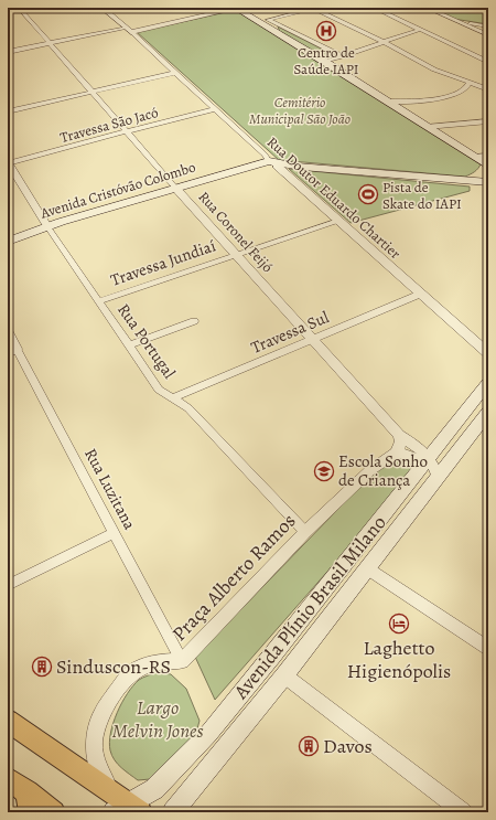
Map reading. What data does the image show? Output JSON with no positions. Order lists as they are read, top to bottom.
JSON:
{
  "streets": {
    "main road": ["Avenida Cristóvão Colombo", "Avenida Plínio Brasil Milano"],
    "street": [
      "Travessa São Jacó",
      "Rua Doutor Eduardo Chartier",
      "Rua Coronel Feijó",
      "Travessa Jundiaí",
      "Travessa Sul",
      "Rua Portugal",
      "Rua Luzitana",
      "Praça Alberto Ramos"
    ]
  },
  "crossings": [
    ["Travessa São Jacó", "Rua Doutor Eduardo Chartier"],
    ["Travessa São Jacó", "Rua Coronel Feijó"],
    ["Travessa São Jacó", "Rua Portugal"],
    ["Avenida Cristóvão Colombo", "Rua Doutor Eduardo Chartier"],
    ["Avenida Cristóvão Colombo", "Rua Coronel Feijó"],
    ["Avenida Cristóvão Colombo", "Rua Portugal"],
    ["Rua Doutor Eduardo Chartier", "Travessa Jundiaí"],
    ["Rua Doutor Eduardo Chartier", "Travessa Sul"],
    ["Rua Coronel Feijó", "Travessa Jundiaí"],
    ["Rua Coronel Feijó", "Travessa Sul"],
    ["Rua Coronel Feijó", "Avenida Plínio Brasil Milano"],
    ["Travessa Jundiaí", "Rua Portugal"],
    ["Travessa Sul", "Rua Portugal"],
    ["Rua Portugal", "Praça Alberto Ramos"],
    ["Rua Luzitana", "Praça Alberto Ramos"],
    ["Praça Alberto Ramos", "Avenida Plínio Brasil Milano"]
  ],
  "parks": ["Cemitério Municipal São João", "Largo Melvin Jones"],
  "places": {
    "hospital": ["Centro de Saúde IAPI"],
    "sports": ["Pista de Skate do IAPI"],
    "school or university": ["Escola Sonho de Criança"],
    "hotel": ["Laghetto Higienópolis"],
    "building": ["Sinduscon-RS", "Davos"]
  }
}
